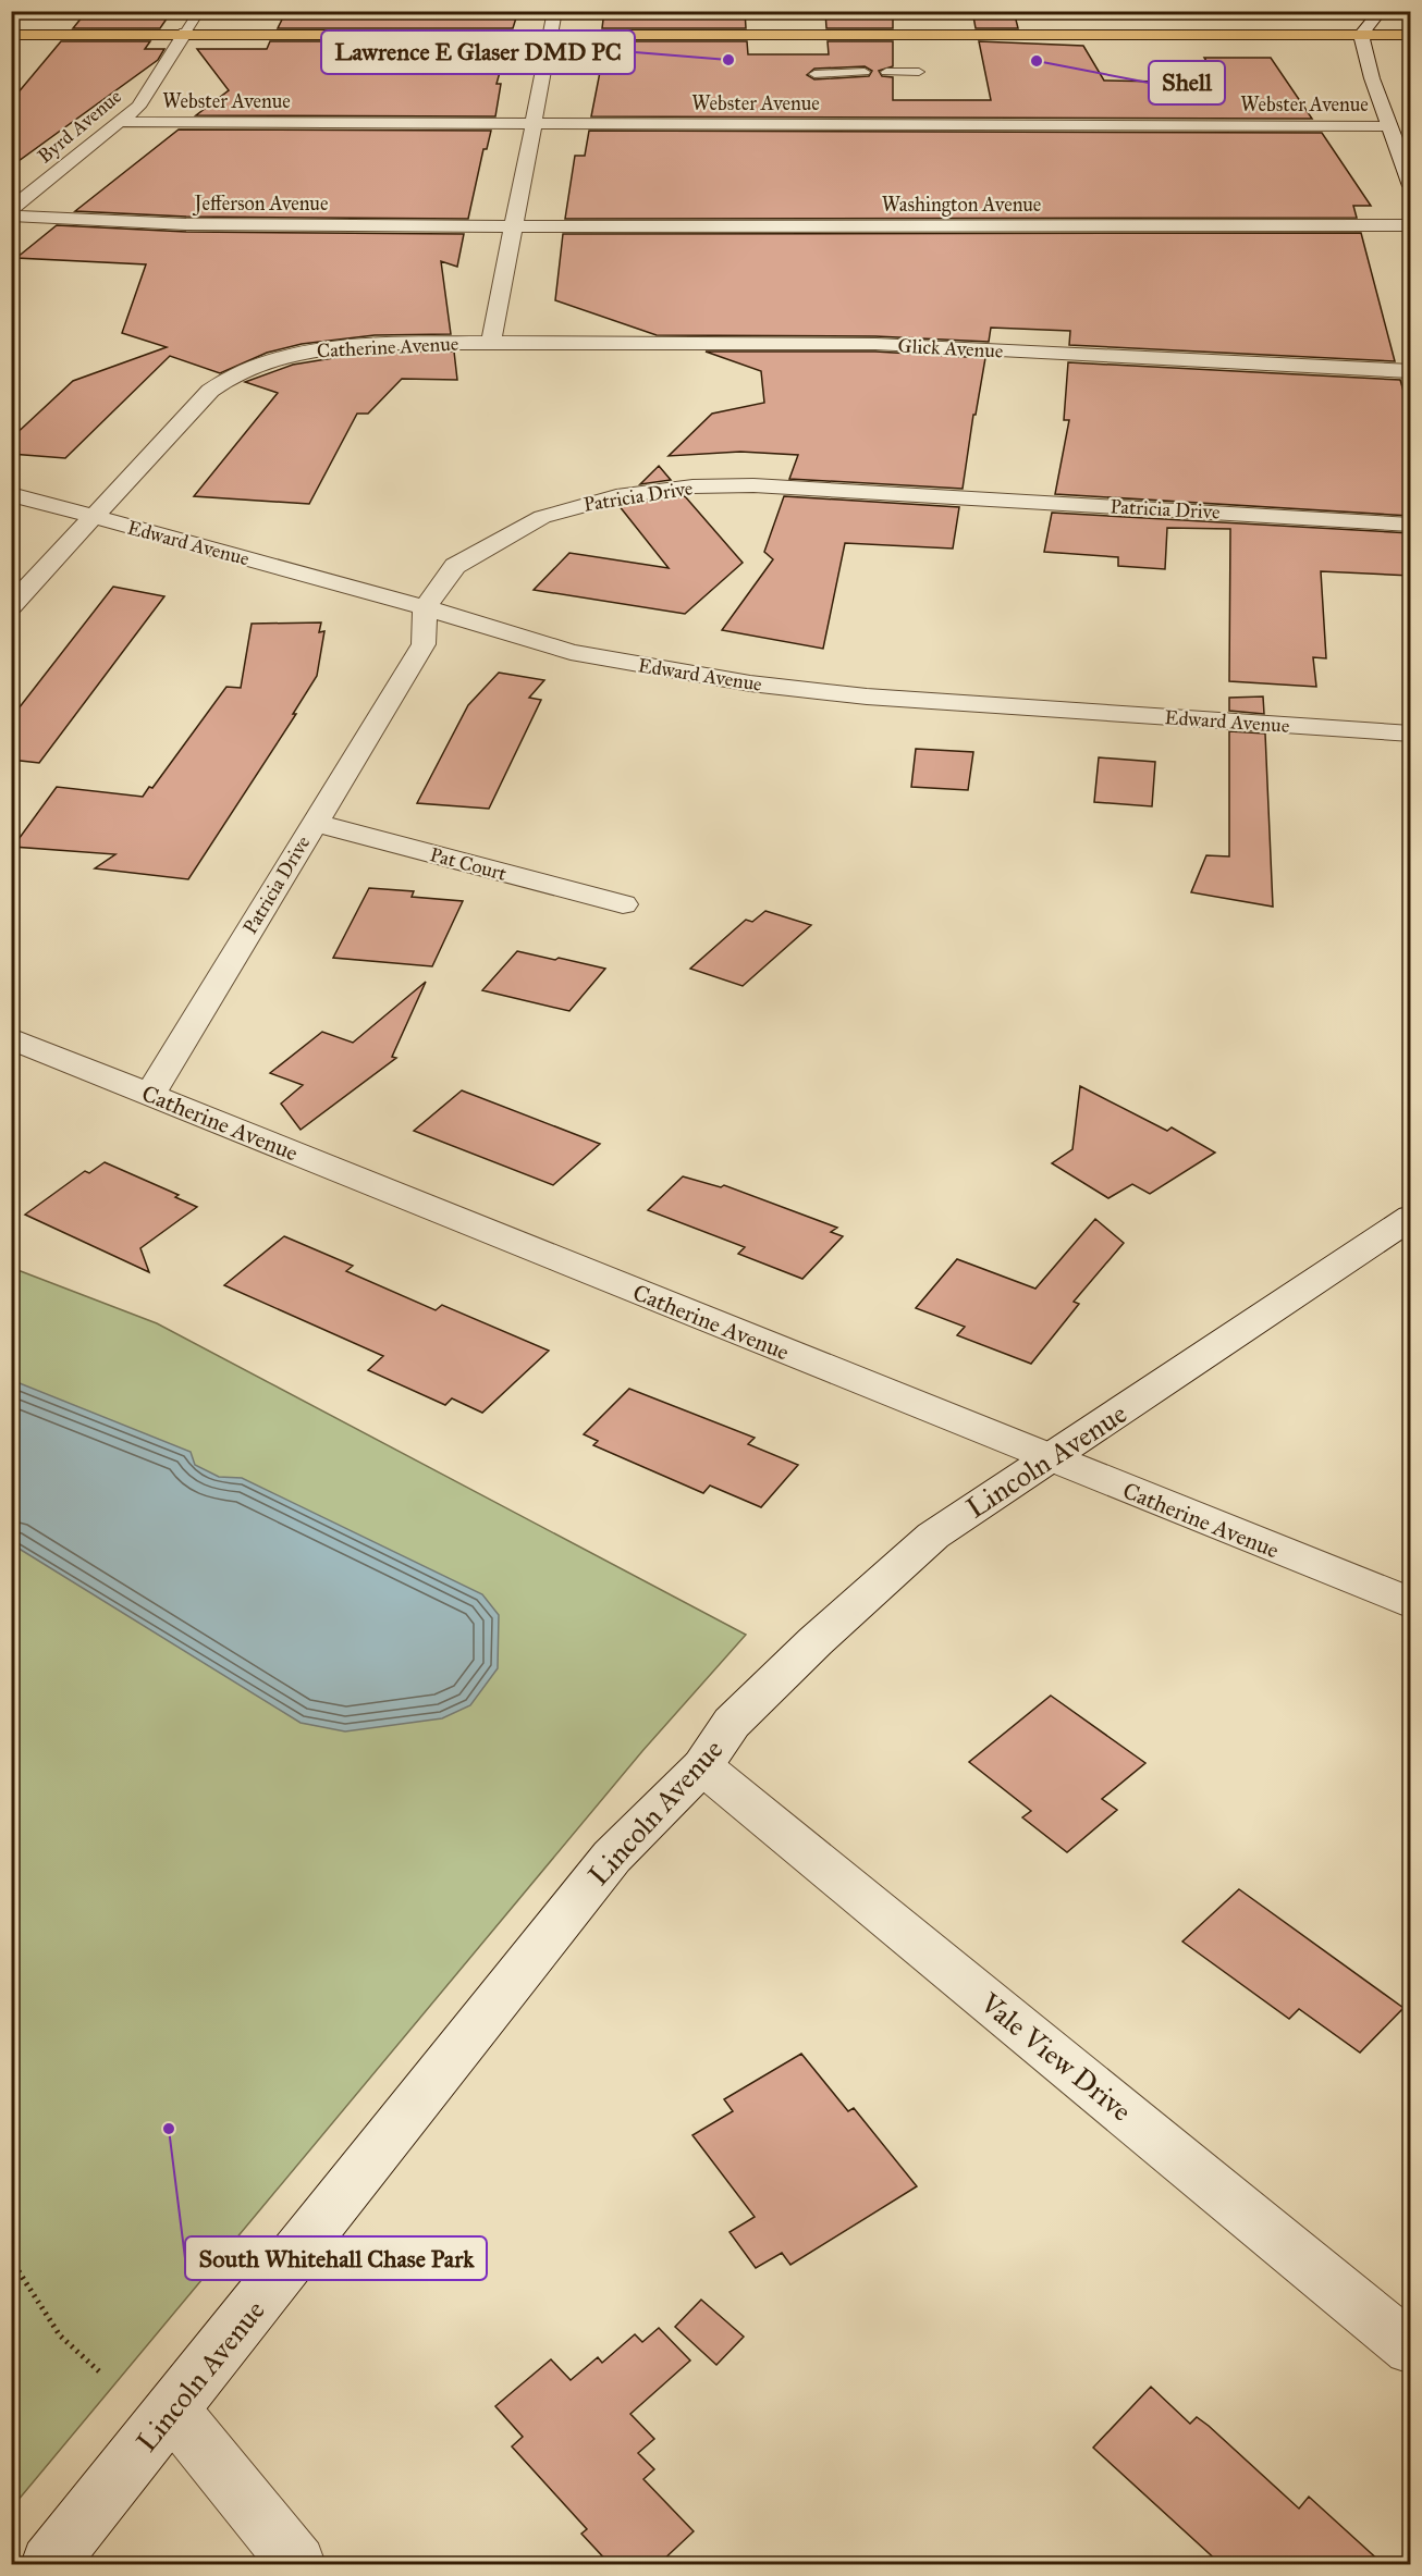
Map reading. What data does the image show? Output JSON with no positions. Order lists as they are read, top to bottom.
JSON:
{
  "streets": {
    "street": [
      "Webster Avenue",
      "Byrd Avenue",
      "Jefferson Avenue",
      "Washington Avenue",
      "Catherine Avenue",
      "Glick Avenue",
      "Patricia Drive",
      "Edward Avenue",
      "Pat Court",
      "Lincoln Avenue",
      "Vale View Drive"
    ]
  },
  "crossings": [
    ["Webster Avenue", "Byrd Avenue"],
    ["Webster Avenue", "Catherine Avenue"],
    ["Jefferson Avenue", "Washington Avenue"],
    ["Jefferson Avenue", "Catherine Avenue"],
    ["Washington Avenue", "Catherine Avenue"],
    ["Catherine Avenue", "Glick Avenue"],
    ["Catherine Avenue", "Patricia Drive"],
    ["Catherine Avenue", "Edward Avenue"],
    ["Catherine Avenue", "Lincoln Avenue"],
    ["Patricia Drive", "Edward Avenue"],
    ["Patricia Drive", "Pat Court"],
    ["Lincoln Avenue", "Vale View Drive"]
  ],
  "places": ["Lawrence E Glaser DMD PC", "Shell", "South Whitehall Chase Park"]
}
